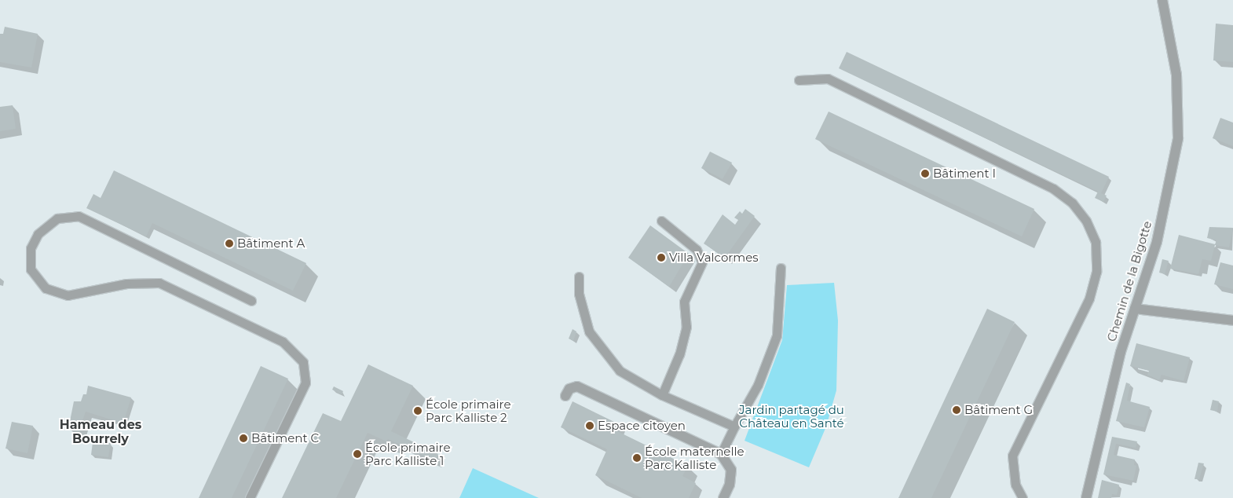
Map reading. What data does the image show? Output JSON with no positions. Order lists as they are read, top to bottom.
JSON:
{
  "streets": {
    "street": ["Chemin de la Bigotte"]
  },
  "districts": ["Hameau des Bourrely"],
  "parks": ["Jardin partagé du Château en Santé"],
  "places": [
    "Bâtiment I",
    "Bâtiment A",
    "Villa Valcormes",
    "Bâtiment G",
    "École primaire Parc Kalliste 2",
    "Espace citoyen",
    "Bâtiment C",
    "École primaire Parc Kalliste 1",
    "École maternelle Parc Kalliste"
  ]
}
